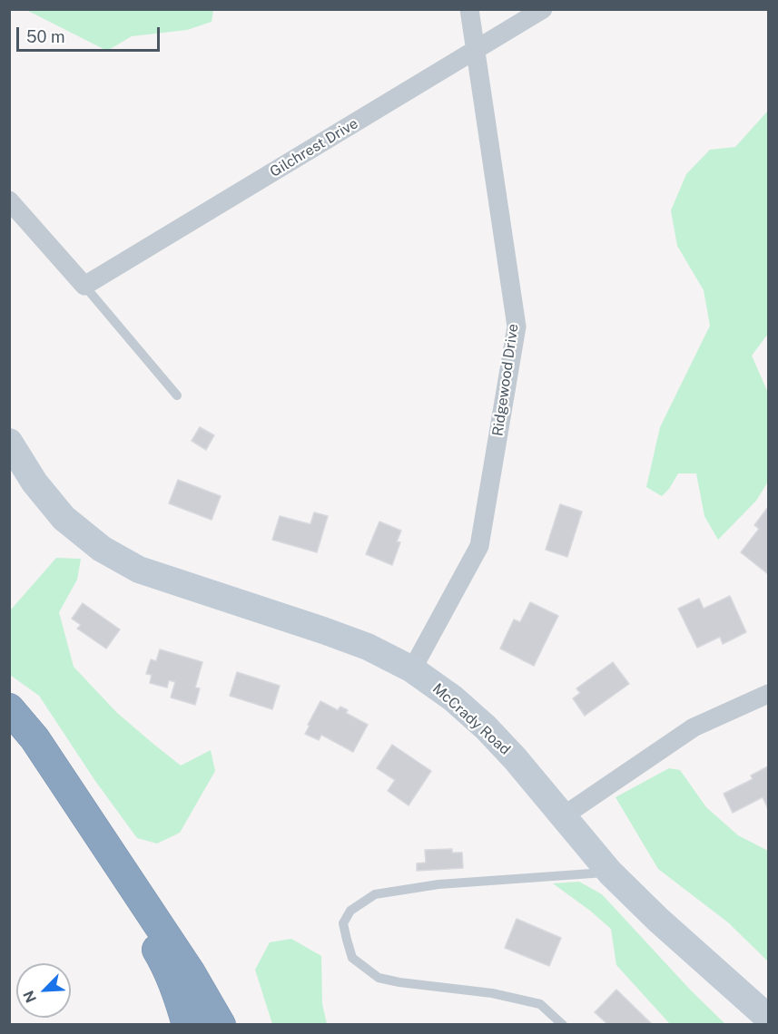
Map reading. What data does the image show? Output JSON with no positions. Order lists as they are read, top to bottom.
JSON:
{
  "streets": {
    "main road": ["McCrady Road"],
    "street": ["Gilchrest Drive", "Ridgewood Drive"]
  },
  "crossings": [
    ["Gilchrest Drive", "Ridgewood Drive"],
    ["Ridgewood Drive", "McCrady Road"]
  ],
  "scale_bar": "50 m",
  "north": "bottom left"
}
